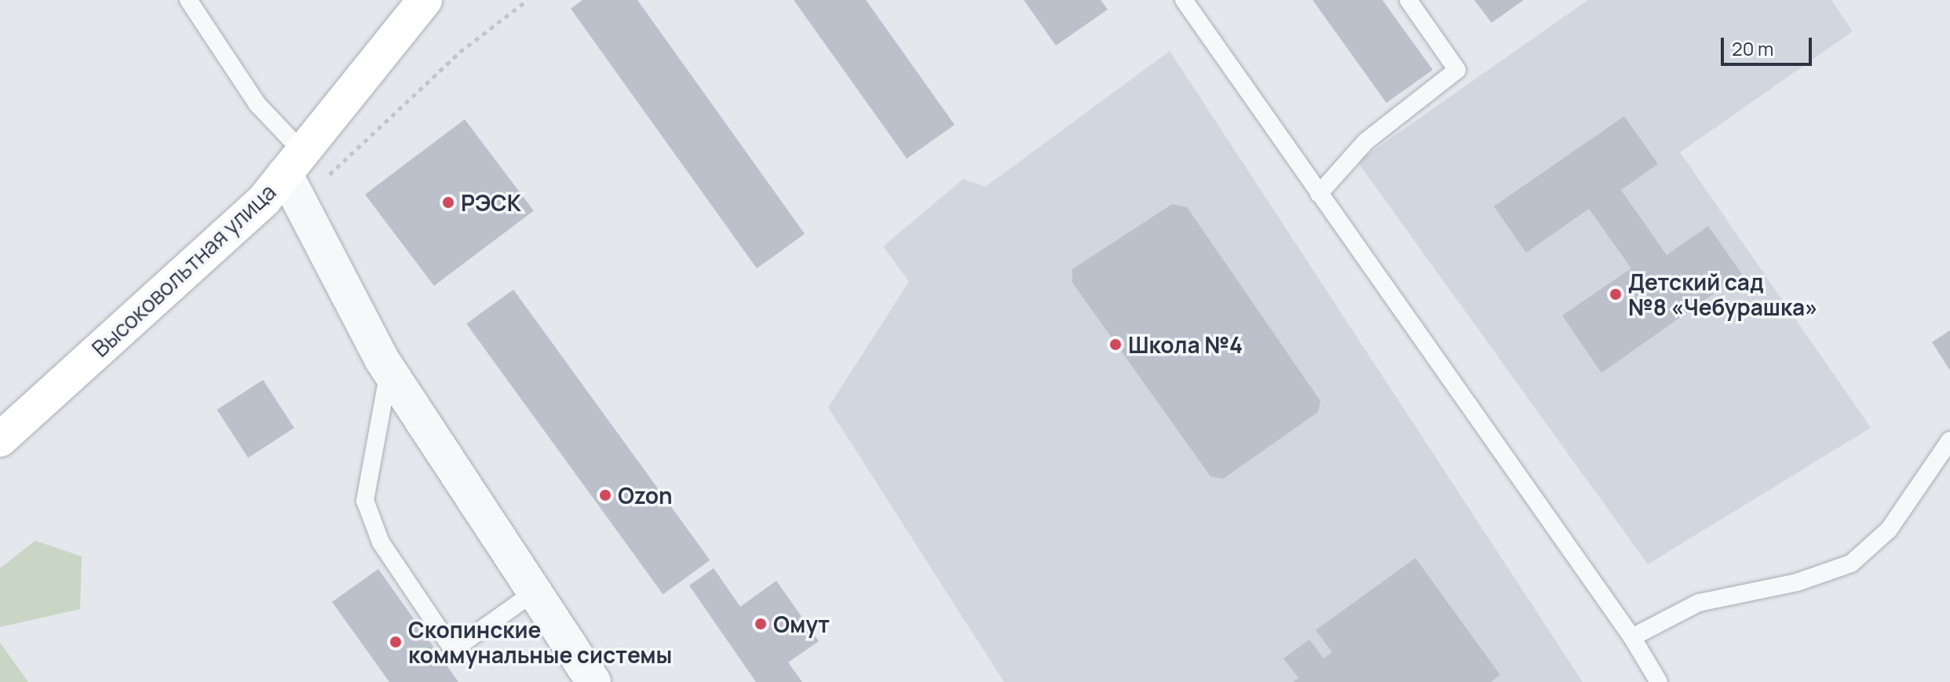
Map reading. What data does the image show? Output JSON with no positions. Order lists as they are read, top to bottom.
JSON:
{
  "streets": {
    "main road": ["Высоковольтная улица"]
  },
  "places": [
    "РЭСК",
    "Детский сад №8 «Чебурашка»",
    "Школа №4",
    "Ozon",
    "Омут",
    "Скопинские коммунальные системы"
  ],
  "scale_bar": "20 m"
}
